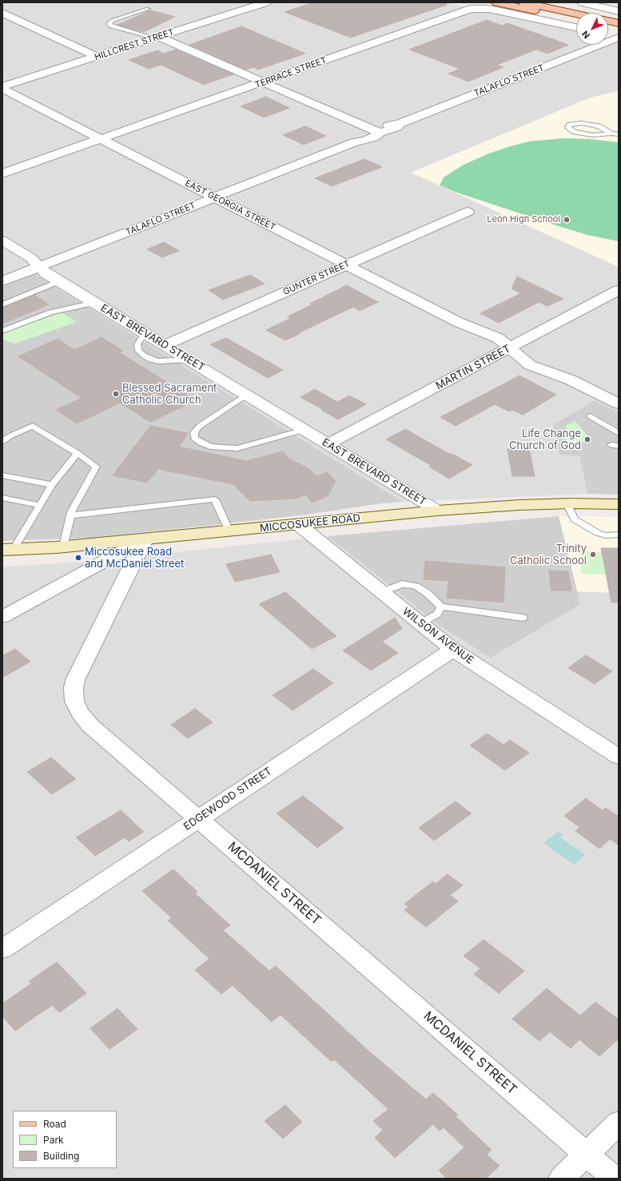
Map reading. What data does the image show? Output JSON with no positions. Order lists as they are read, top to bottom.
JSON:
{
  "streets": {
    "street": [
      "HILLCREST STREET",
      "TERRACE STREET",
      "TALAFLO STREET",
      "EAST GEORGIA STREET",
      "GUNTER STREET",
      "EAST BREVARD STREET",
      "MARTIN STREET",
      "MICCOSUKEE ROAD",
      "WILSON AVENUE",
      "EDGEWOOD STREET",
      "MCDANIEL STREET"
    ]
  },
  "crossings": [
    ["TERRACE STREET", "EAST GEORGIA STREET"],
    ["TALAFLO STREET", "EAST GEORGIA STREET"],
    ["TALAFLO STREET", "EAST BREVARD STREET"],
    ["EAST GEORGIA STREET", "GUNTER STREET"],
    ["EAST GEORGIA STREET", "MARTIN STREET"],
    ["GUNTER STREET", "EAST BREVARD STREET"],
    ["EAST BREVARD STREET", "MARTIN STREET"],
    ["EAST BREVARD STREET", "MICCOSUKEE ROAD"],
    ["MICCOSUKEE ROAD", "WILSON AVENUE"],
    ["MICCOSUKEE ROAD", "MCDANIEL STREET"],
    ["WILSON AVENUE", "EDGEWOOD STREET"],
    ["EDGEWOOD STREET", "MCDANIEL STREET"]
  ],
  "places": [
    "Leon High School",
    "Blessed Sacrament Catholic Church",
    "Life Change Church of God",
    "Trinity Catholic School",
    "Miccosukee Road and McDaniel Street"
  ],
  "legend": ["Road", "Park", "Building"],
  "north": "bottom left"
}
